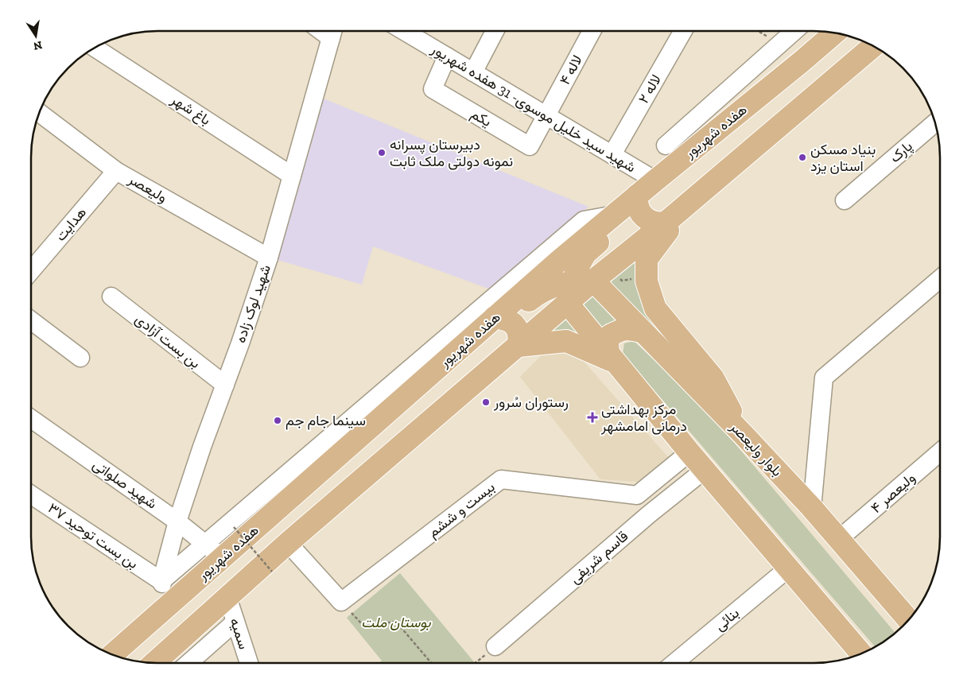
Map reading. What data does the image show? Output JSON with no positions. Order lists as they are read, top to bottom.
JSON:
{
  "streets": {
    "main road": ["هفده شهریور", "بلوار ولیعصر"],
    "street": [
      "لاله ۴",
      "لاله ۲",
      "شهید سید خلیل موسوی- 31 هفده شهریور",
      "باغ شهر",
      "یکم",
      "پارک",
      "ولیعصر",
      "هدایت",
      "شهید لوک زاده",
      "بن بست آزادی",
      "شهید صلواتی",
      "ولیعصر ۴",
      "بیست و ششم",
      "بن بست توحید ۳۷",
      "قاسم شریفی",
      "بنائی",
      "سمیه"
    ]
  },
  "crossings": [
    ["لاله ۴", "شهید سید خلیل موسوی- 31 هفده شهریور"],
    ["لاله ۴", "یکم"],
    ["لاله ۲", "شهید سید خلیل موسوی- 31 هفده شهریور"],
    ["شهید سید خلیل موسوی- 31 هفده شهریور", "یکم"],
    ["شهید سید خلیل موسوی- 31 هفده شهریور", "هفده شهریور"],
    ["باغ شهر", "شهید لوک زاده"],
    ["هفده شهریور", "شهید صلواتی"],
    ["ولیعصر", "هدایت"],
    ["ولیعصر", "شهید لوک زاده"],
    ["شهید لوک زاده", "بن بست آزادی"],
    ["شهید لوک زاده", "شهید صلواتی"],
    ["شهید لوک زاده", "بن بست توحید ۳۷"],
    ["بلوار ولیعصر", "ولیعصر ۴"]
  ],
  "parks": ["بوستان ملت"],
  "places": {
    "other": [
      "دبیرستان پسرانه نمونه دولتی ملک ثابت",
      "بنیاد مسکن استان یزد",
      "رستوران سُرور",
      "سینما جام جم"
    ],
    "health": ["مرکز بهداشتی درمانی امامشهر"]
  },
  "north": "bottom"
}
